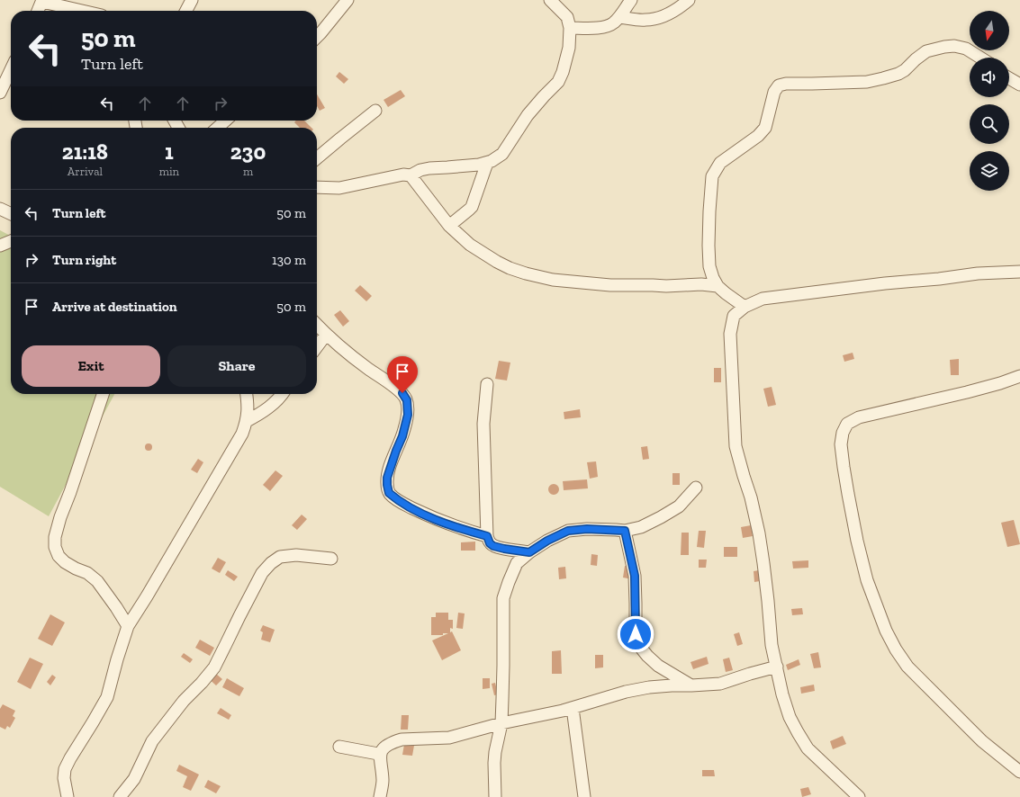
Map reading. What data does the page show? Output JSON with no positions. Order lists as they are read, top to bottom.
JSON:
{
  "north": "bottom",
  "page": {
    "turn": ["50 m", "Turn left"],
    "eta": [
      "21:18",
      "Arrival",
      "1",
      "min",
      "230",
      "m"
    ],
    "list": [
      {
        "name": "Turn left",
        "value": "50 m"
      },
      {
        "name": "Turn right",
        "value": "130 m"
      },
      {
        "name": "Arrive at destination",
        "value": "50 m"
      }
    ],
    "buttons": ["Exit", "Share"]
  }
}
